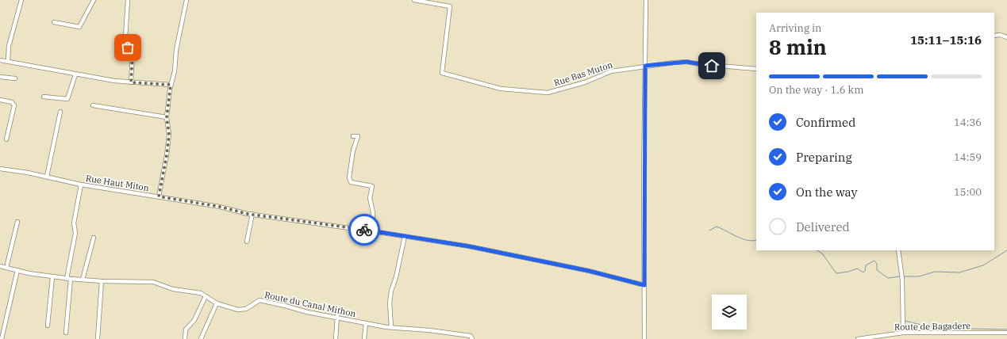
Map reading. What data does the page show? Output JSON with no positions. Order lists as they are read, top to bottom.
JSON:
{
  "streets": {
    "street": [
      "Rue Bas Muton",
      "Rue Haut Miton",
      "Route du Canal Mithon",
      "Route de Bagadere"
    ]
  },
  "page": {
    "heading": ["8 min", "Arriving in", "15:11–15:16"],
    "bar": "On the way · 1.6 km",
    "list": [
      ["Confirmed", "14:36"],
      ["Preparing", "14:59"],
      ["On the way", "15:00"],
      "Delivered"
    ]
  }
}
